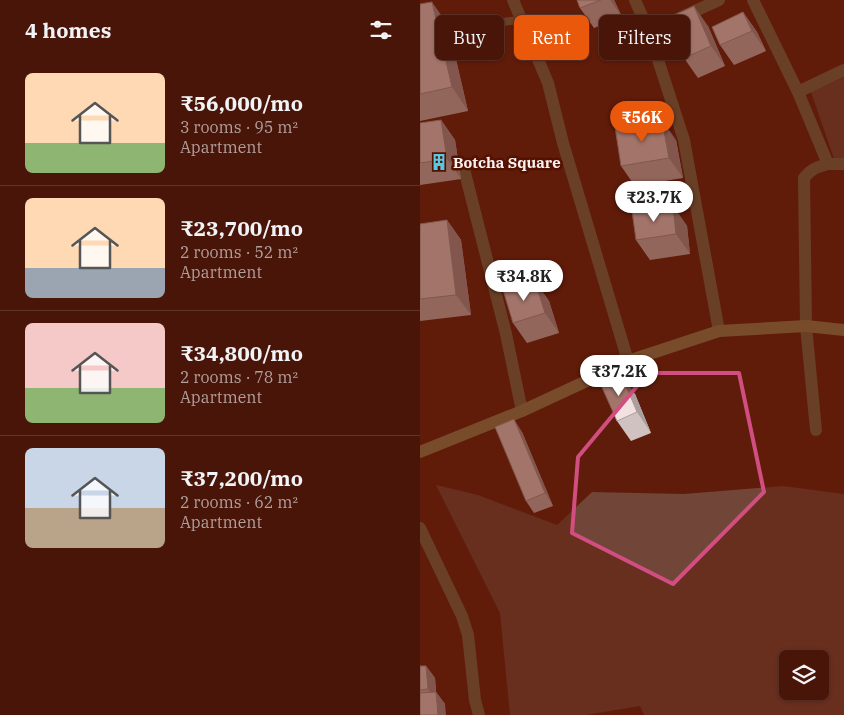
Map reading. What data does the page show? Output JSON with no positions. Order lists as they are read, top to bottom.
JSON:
{
  "places": {
    "building": ["Botcha Square"]
  },
  "page": {
    "heading": "4 homes",
    "chip": ["Buy", "Rent", "Filters"],
    "list": [
      {
        "name": "₹56,000/mo",
        "note": "3 rooms · 95 m² · Apartment"
      },
      {
        "name": "₹23,700/mo",
        "note": "2 rooms · 52 m² · Apartment"
      },
      {
        "name": "₹34,800/mo",
        "note": "2 rooms · 78 m² · Apartment"
      },
      {
        "name": "₹37,200/mo",
        "note": "2 rooms · 62 m² · Apartment"
      }
    ],
    "price": [
      "₹56K",
      "₹23.7K",
      "₹34.8K",
      "₹37.2K"
    ]
  }
}
